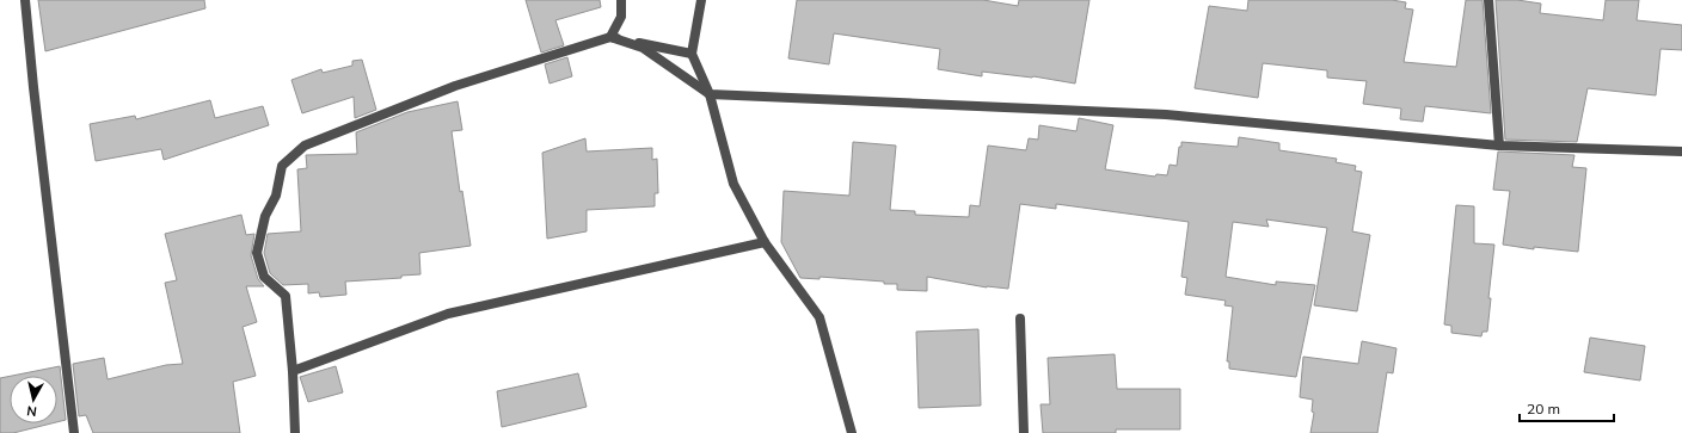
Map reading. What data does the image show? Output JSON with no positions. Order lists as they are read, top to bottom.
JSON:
{
  "scale_bar": "20 m",
  "north": "bottom"
}
